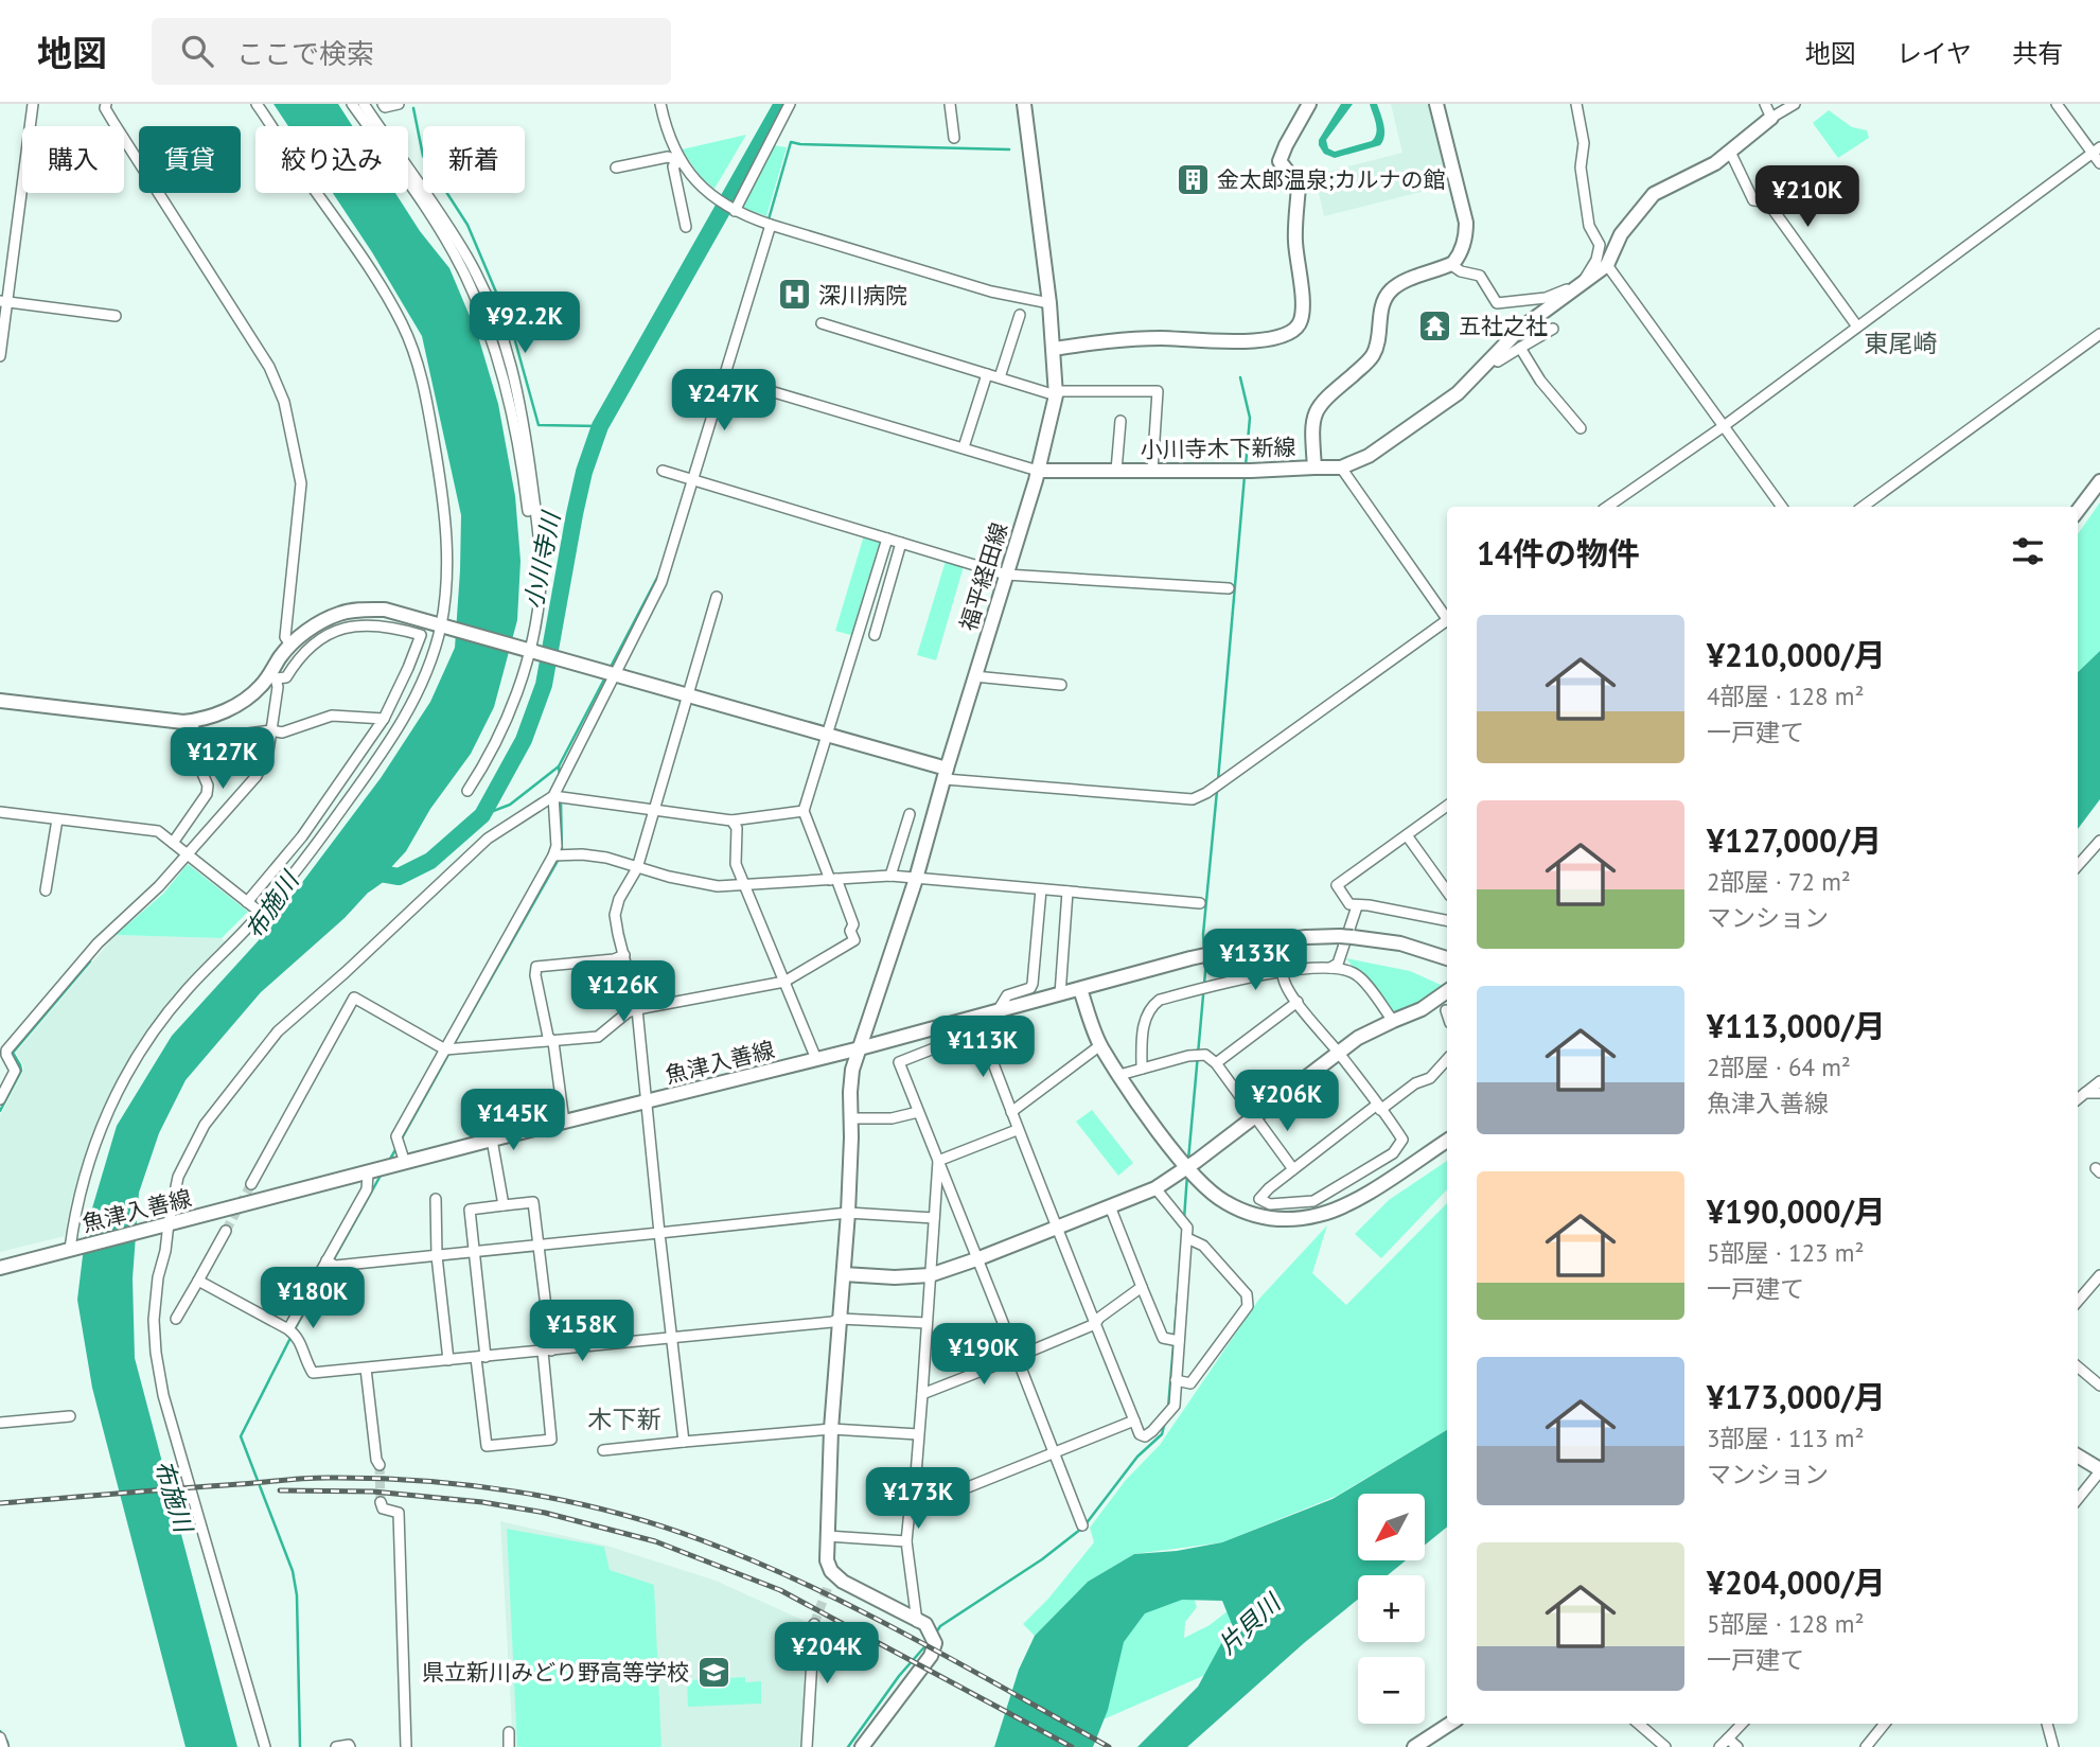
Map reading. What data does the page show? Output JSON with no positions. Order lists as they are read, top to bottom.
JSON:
{
  "streets": {
    "street": ["小川寺木下新線", "福平経田線", "魚津入善線"]
  },
  "crossings": [
    ["小川寺木下新線", "福平経田線"],
    ["福平経田線", "魚津入善線"]
  ],
  "districts": ["東尾崎", "木下新"],
  "water": ["小川寺川", "布施川", "片貝川"],
  "places": {
    "building": ["金太郎温泉;カルナの館"],
    "hospital": ["深川病院"],
    "temple": ["五社之社"],
    "school or university": ["県立新川みどり野高等学校"]
  },
  "north": "bottom left",
  "page": {
    "header": "地図",
    "search": "ここで検索",
    "nav": ["地図", "レイヤ", "共有"],
    "chip": [
      "購入",
      "賃貸",
      "絞り込み",
      "新着"
    ],
    "price": [
      "¥210K",
      "¥92.2K",
      "¥247K",
      "¥127K",
      "¥133K",
      "¥126K",
      "¥113K",
      "¥206K",
      "¥145K",
      "¥180K",
      "¥158K",
      "¥190K",
      "¥173K",
      "¥204K"
    ],
    "heading": "14件の物件",
    "list": [
      {
        "name": "¥210,000/月",
        "note": "4部屋 · 128 m² · 一戸建て"
      },
      {
        "name": "¥127,000/月",
        "note": "2部屋 · 72 m² · マンション"
      },
      {
        "name": "¥113,000/月",
        "note": "2部屋 · 64 m² · 魚津入善線"
      },
      {
        "name": "¥190,000/月",
        "note": "5部屋 · 123 m² · 一戸建て"
      },
      {
        "name": "¥173,000/月",
        "note": "3部屋 · 113 m² · マンション"
      },
      {
        "name": "¥204,000/月",
        "note": "5部屋 · 128 m² · 一戸建て"
      }
    ],
    "map_buttons": ["+", "−"]
  }
}
